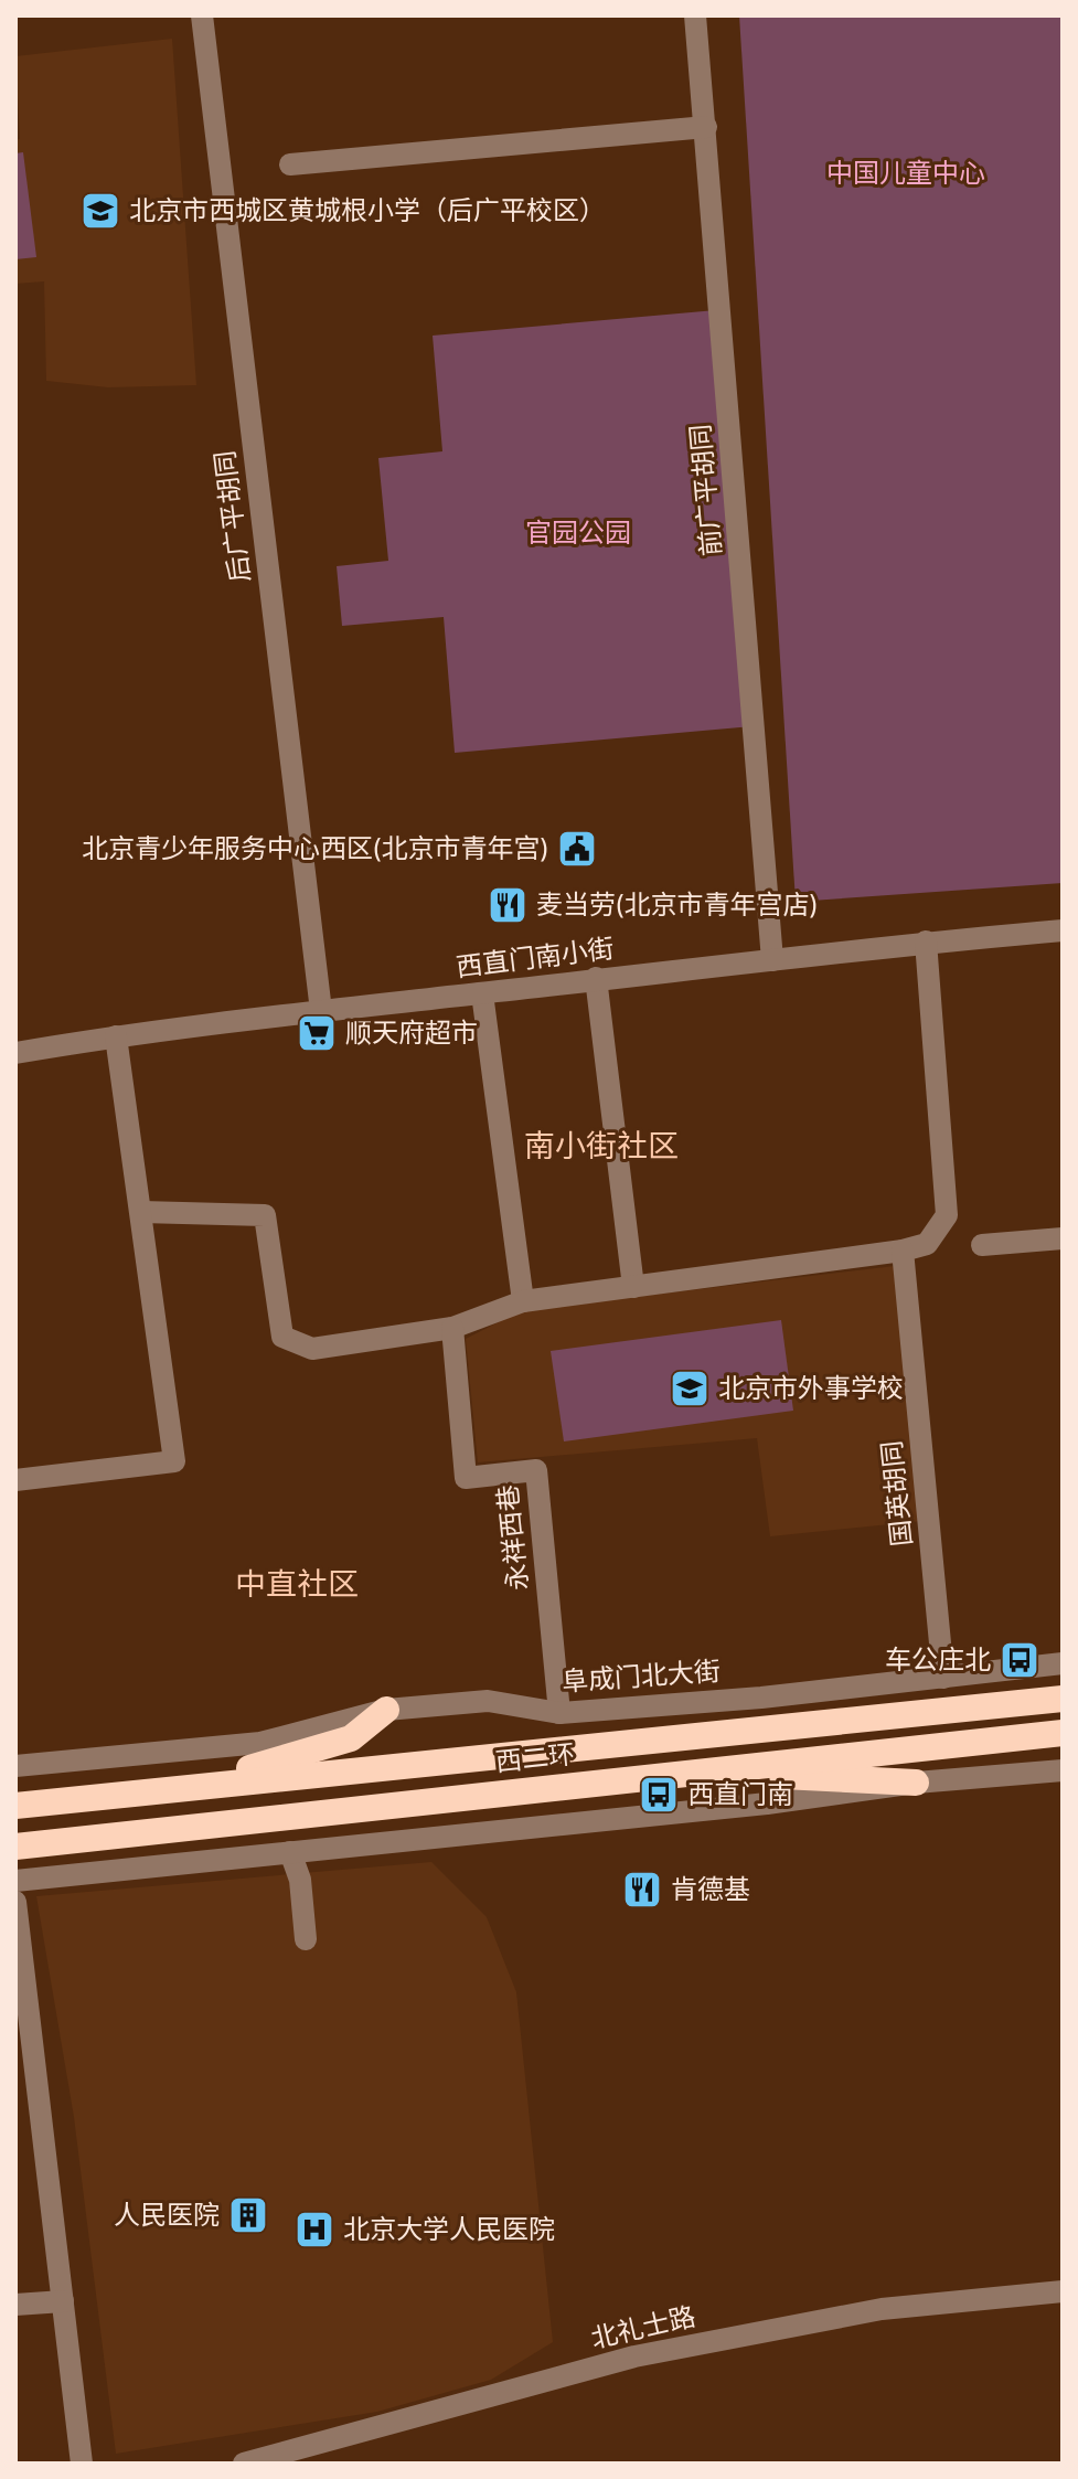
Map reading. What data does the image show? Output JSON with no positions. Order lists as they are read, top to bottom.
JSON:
{
  "streets": {
    "highway": ["西二环"],
    "street": [
      "前广平胡同",
      "后广平胡同",
      "西直门南小街",
      "国英胡同",
      "永祥西巷",
      "阜成门北大街",
      "北礼士路"
    ]
  },
  "crossings": [
    ["前广平胡同", "西直门南小街"],
    ["后广平胡同", "西直门南小街"],
    ["国英胡同", "阜成门北大街"],
    ["永祥西巷", "阜成门北大街"]
  ],
  "districts": ["南小街社区", "中直社区"],
  "parks": ["中国儿童中心", "官园公园"],
  "places": {
    "school or university": ["北京市西城区黄城根小学（后广平校区）", "北京市外事学校"],
    "public building": ["北京青少年服务中心西区(北京市青年宫)"],
    "restaurant": ["麦当劳(北京市青年宫店)", "肯德基"],
    "supermarket": ["顺天府超市"],
    "bus stop": ["车公庄北", "西直门南"],
    "building": ["人民医院"],
    "hospital": ["北京大学人民医院"]
  }
}
